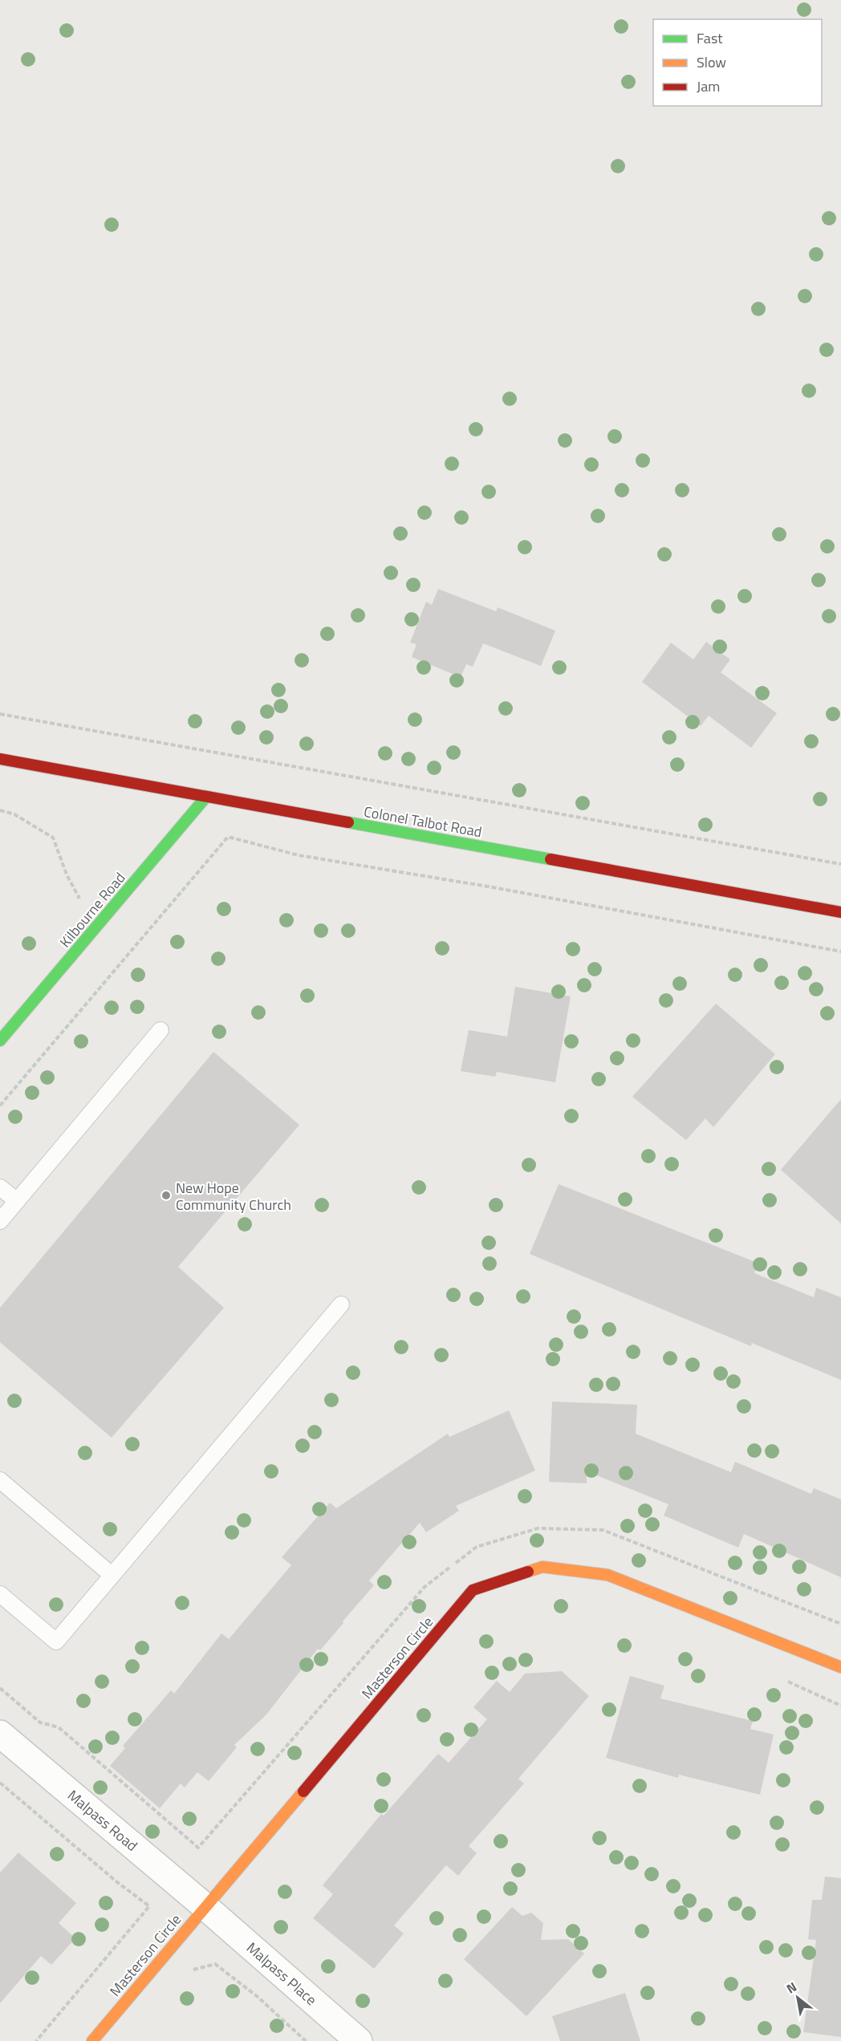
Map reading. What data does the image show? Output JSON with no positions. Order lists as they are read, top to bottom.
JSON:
{
  "streets": {
    "street": [
      "Colonel Talbot Road",
      "Kilbourne Road",
      "Masterson Circle",
      "Malpass Road",
      "Malpass Place"
    ]
  },
  "crossings": [
    ["Colonel Talbot Road", "Kilbourne Road"],
    ["Masterson Circle", "Malpass Road"],
    ["Masterson Circle", "Malpass Place"],
    ["Malpass Road", "Malpass Place"]
  ],
  "places": ["New Hope Community Church"],
  "legend": ["Fast", "Slow", "Jam"],
  "north": "top left"
}
